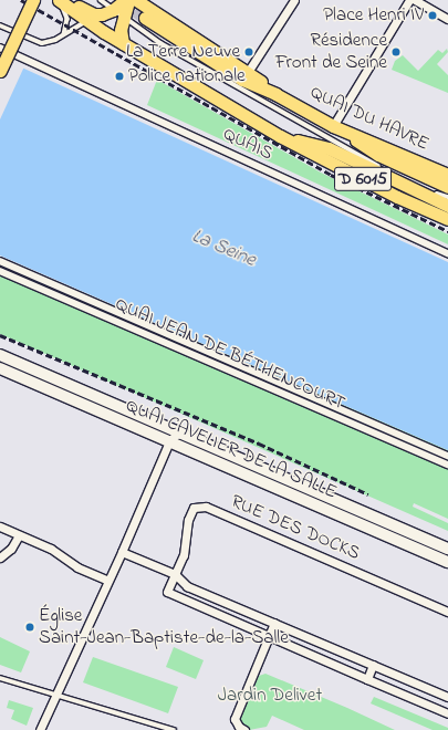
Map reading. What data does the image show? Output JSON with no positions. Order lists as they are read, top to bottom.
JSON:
{
  "streets": {
    "main road": ["QUAI DU HAVRE", "D 6015", "QUAI CAVELIER DE LA SALLE"],
    "street": ["QUAIS", "QUAI JEAN DE BÉTHENCOURT", "RUE DES DOCKS"]
  },
  "crossings": [
    ["QUAI DU HAVRE", "D 6015"]
  ],
  "water": ["La Seine"],
  "parks": ["Jardin Delivet"],
  "places": [
    "Place Henri IV",
    "La Terre Neuve",
    "Résidence Front de Seine",
    "Police nationale",
    "Église Saint-Jean-Baptiste-de-la-Salle"
  ]
}
